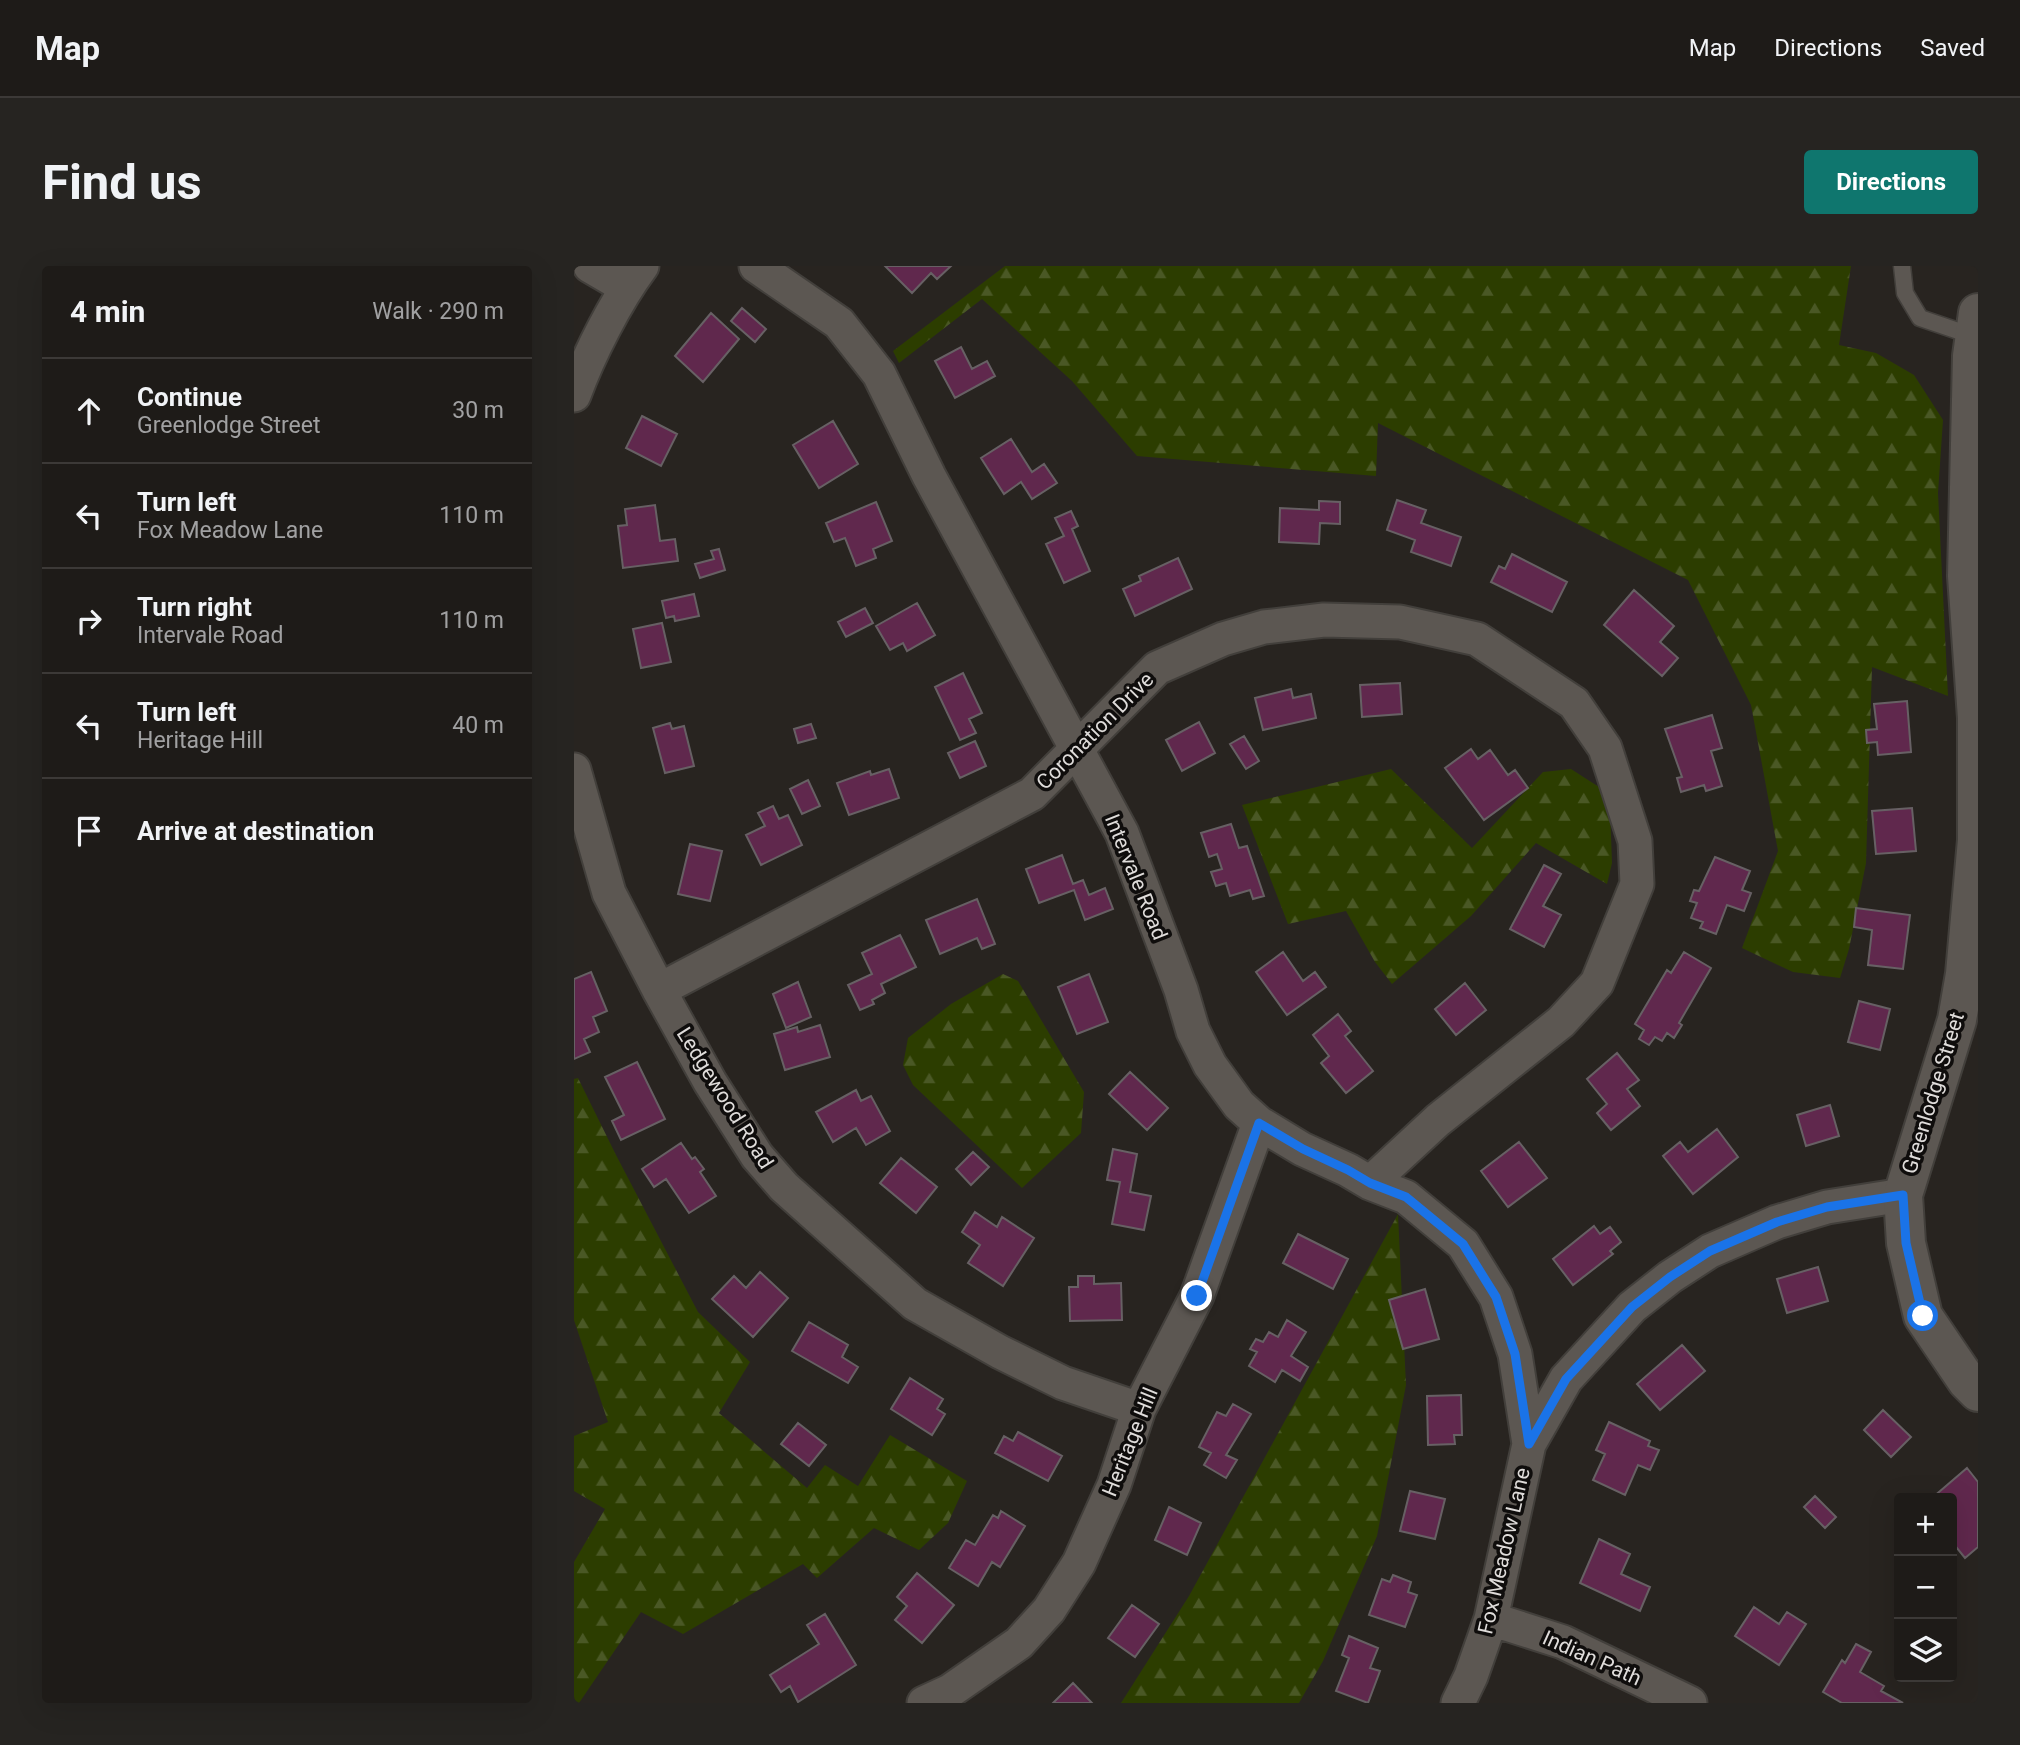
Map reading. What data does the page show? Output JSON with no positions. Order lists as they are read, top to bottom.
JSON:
{
  "streets": {
    "street": [
      "Coronation Drive",
      "Intervale Road",
      "Greenlodge Street",
      "Ledgewood Road",
      "Heritage Hill",
      "Fox Meadow Lane",
      "Indian Path"
    ]
  },
  "crossings": [
    ["Coronation Drive", "Intervale Road"],
    ["Coronation Drive", "Ledgewood Road"],
    ["Intervale Road", "Heritage Hill"],
    ["Intervale Road", "Fox Meadow Lane"],
    ["Greenlodge Street", "Fox Meadow Lane"],
    ["Ledgewood Road", "Heritage Hill"],
    ["Fox Meadow Lane", "Indian Path"]
  ],
  "page": {
    "header": "Map",
    "nav": ["Map", "Directions", "Saved"],
    "buttons": "Directions",
    "title": "Find us",
    "heading": ["4 min", "Walk · 290 m"],
    "list": [
      ["Continue", "Greenlodge Street", "30 m"],
      ["Turn left", "Fox Meadow Lane", "110 m"],
      ["Turn right", "Intervale Road", "110 m"],
      ["Turn left", "Heritage Hill", "40 m"],
      "Arrive at destination"
    ],
    "map_buttons": ["+", "−"]
  }
}
